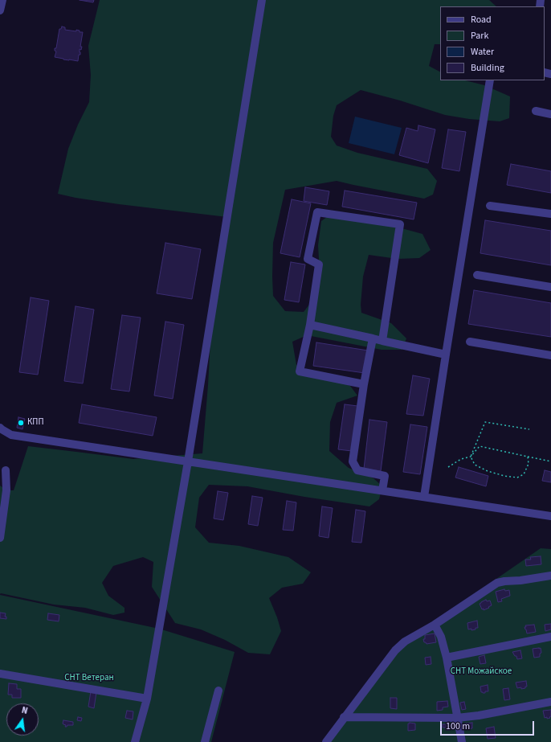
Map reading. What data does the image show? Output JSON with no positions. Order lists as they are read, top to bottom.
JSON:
{
  "parks": ["СНТ Можайское", "СНТ Ветеран"],
  "places": ["КПП"],
  "legend": [
    "Road",
    "Park",
    "Water",
    "Building"
  ],
  "scale_bar": "100 m",
  "north": "top"
}
